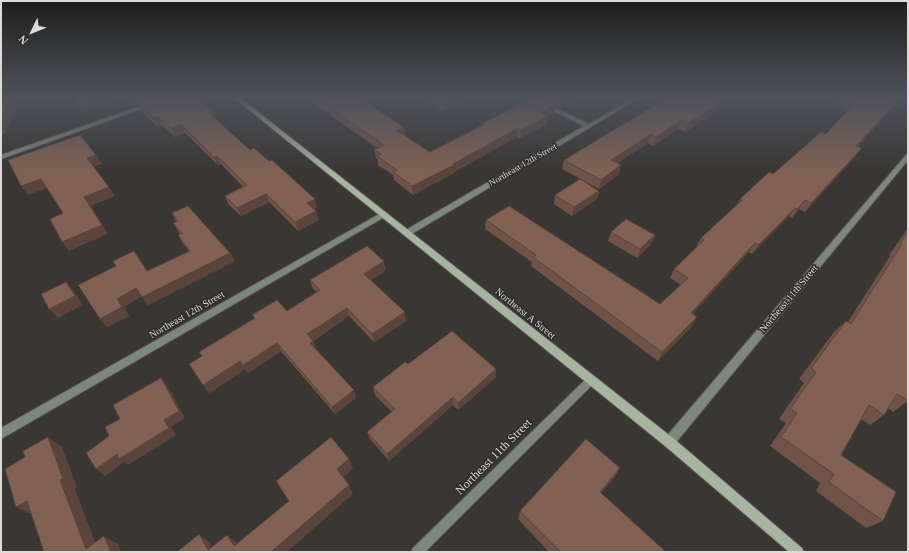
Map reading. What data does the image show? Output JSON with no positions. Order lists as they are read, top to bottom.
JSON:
{
  "streets": {
    "street": ["Northeast 12th Street", "Northeast 11th Street", "Northeast A Street"]
  },
  "crossings": [
    ["Northeast 12th Street", "Northeast A Street"],
    ["Northeast 11th Street", "Northeast A Street"]
  ],
  "north": "bottom left"
}
